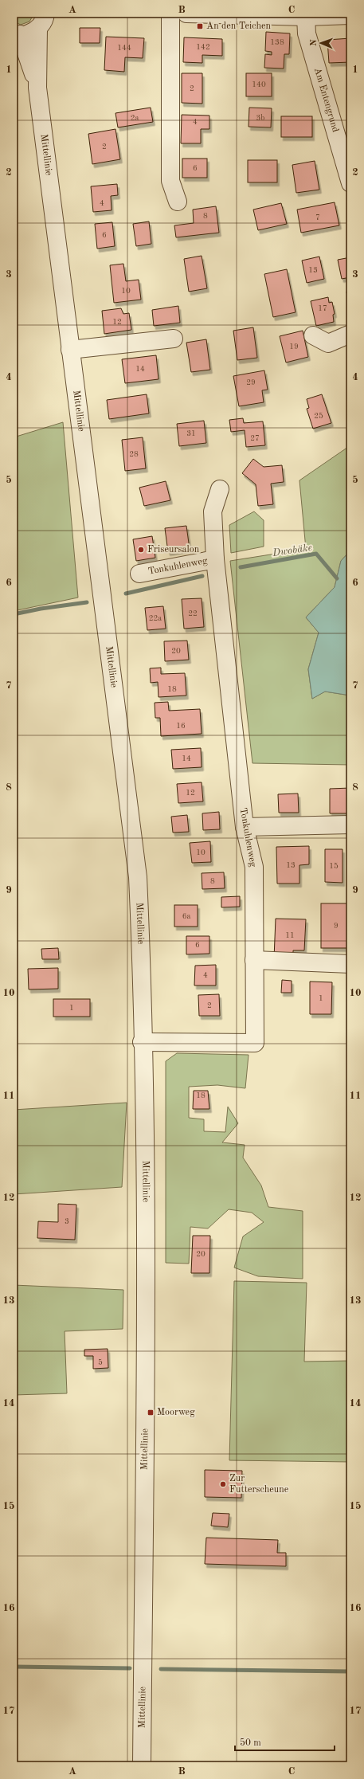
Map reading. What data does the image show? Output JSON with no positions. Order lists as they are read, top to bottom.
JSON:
{
  "streets": {
    "street": ["Am Entengrund", "Mittellinie", "Tonkuhlenweg"]
  },
  "crossings": [
    ["Mittellinie", "Tonkuhlenweg"]
  ],
  "water": ["Dwobäke"],
  "places": {
    "transit": ["An den Teichen", "Moorweg"],
    "other": ["Friseursalon", "Zur Futterscheune"]
  },
  "house_numbers": [
    "138",
    "142",
    "144",
    "140",
    "2",
    "2a",
    "3b",
    "4",
    "2",
    "6",
    "4",
    "8",
    "7",
    "6",
    "13",
    "10",
    "17",
    "12",
    "19",
    "14",
    "29",
    "25",
    "31",
    "27",
    "28",
    "22",
    "22a",
    "20",
    "18",
    "16",
    "14",
    "12",
    "10",
    "13",
    "15",
    "8",
    "6a",
    "9",
    "11",
    "6",
    "4",
    "1",
    "2",
    "1",
    "18",
    "3",
    "20",
    "5"
  ],
  "scale_bar": "50 m",
  "north": "left",
  "grid": {
    "columns": ["A", "B", "C"],
    "rows": [
      "1",
      "2",
      "3",
      "4",
      "5",
      "6",
      "7",
      "8",
      "9",
      "10",
      "11",
      "12",
      "13",
      "14",
      "15",
      "16",
      "17"
    ]
  }
}
